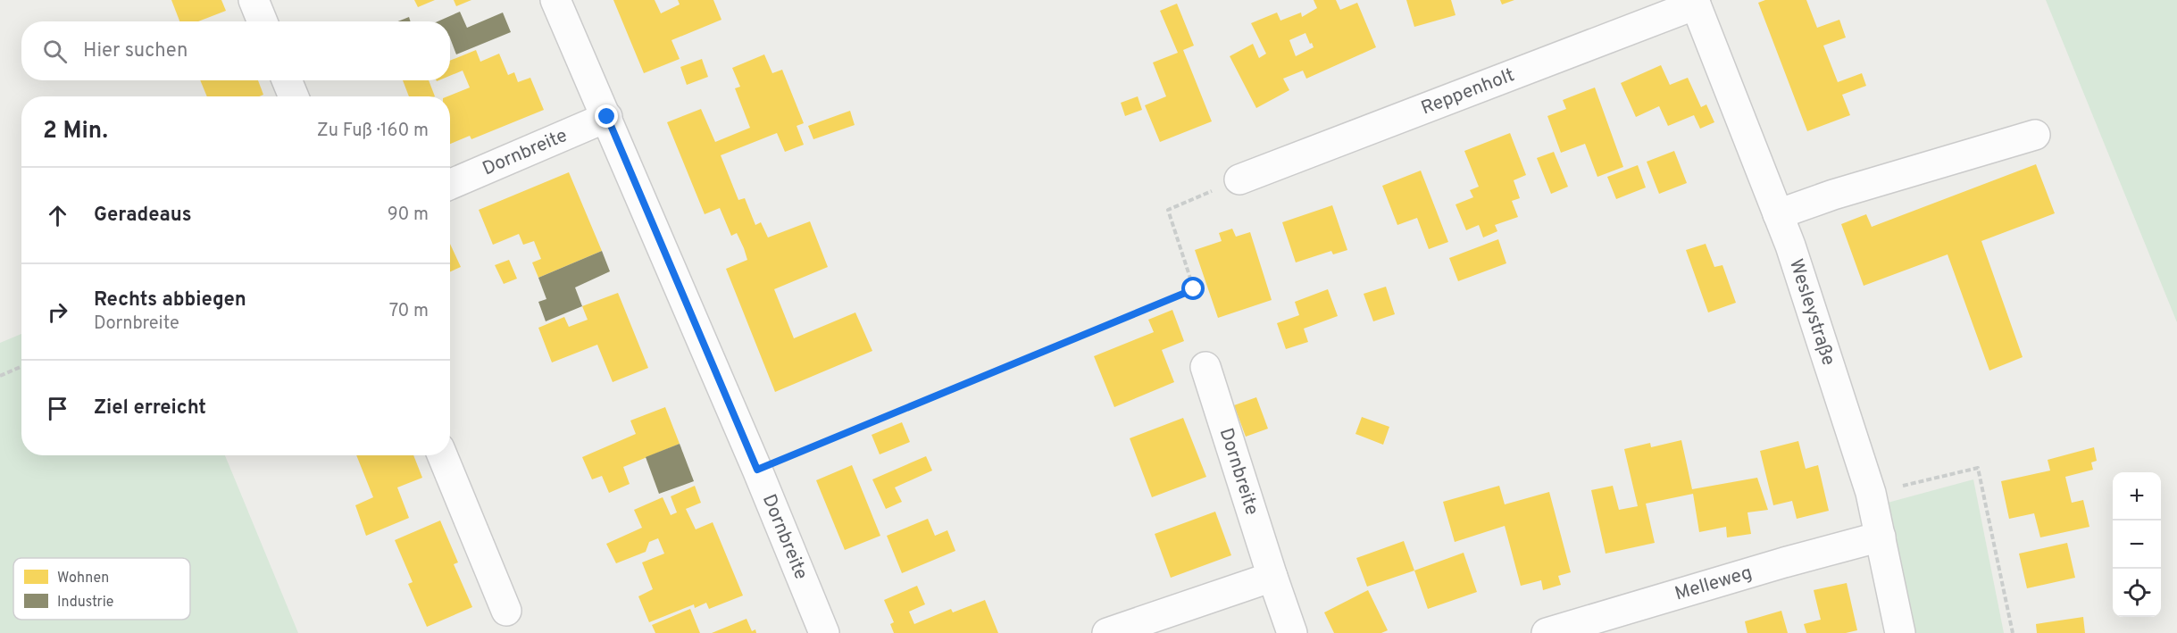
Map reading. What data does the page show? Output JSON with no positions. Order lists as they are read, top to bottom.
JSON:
{
  "streets": {
    "street": [
      "Reppenholt",
      "Dornbreite",
      "Wesleystraße",
      "Melleweg"
    ]
  },
  "crossings": [
    ["Reppenholt", "Wesleystraße"],
    ["Wesleystraße", "Melleweg"]
  ],
  "legend": ["Wohnen", "Industrie"],
  "page": {
    "search": "Hier suchen",
    "heading": ["2 Min.", "Zu Fuß · 160 m"],
    "list": [
      ["Geradeaus", "90 m"],
      ["Rechts abbiegen", "Dornbreite", "70 m"],
      "Ziel erreicht"
    ],
    "map_buttons": ["+", "−"]
  }
}
